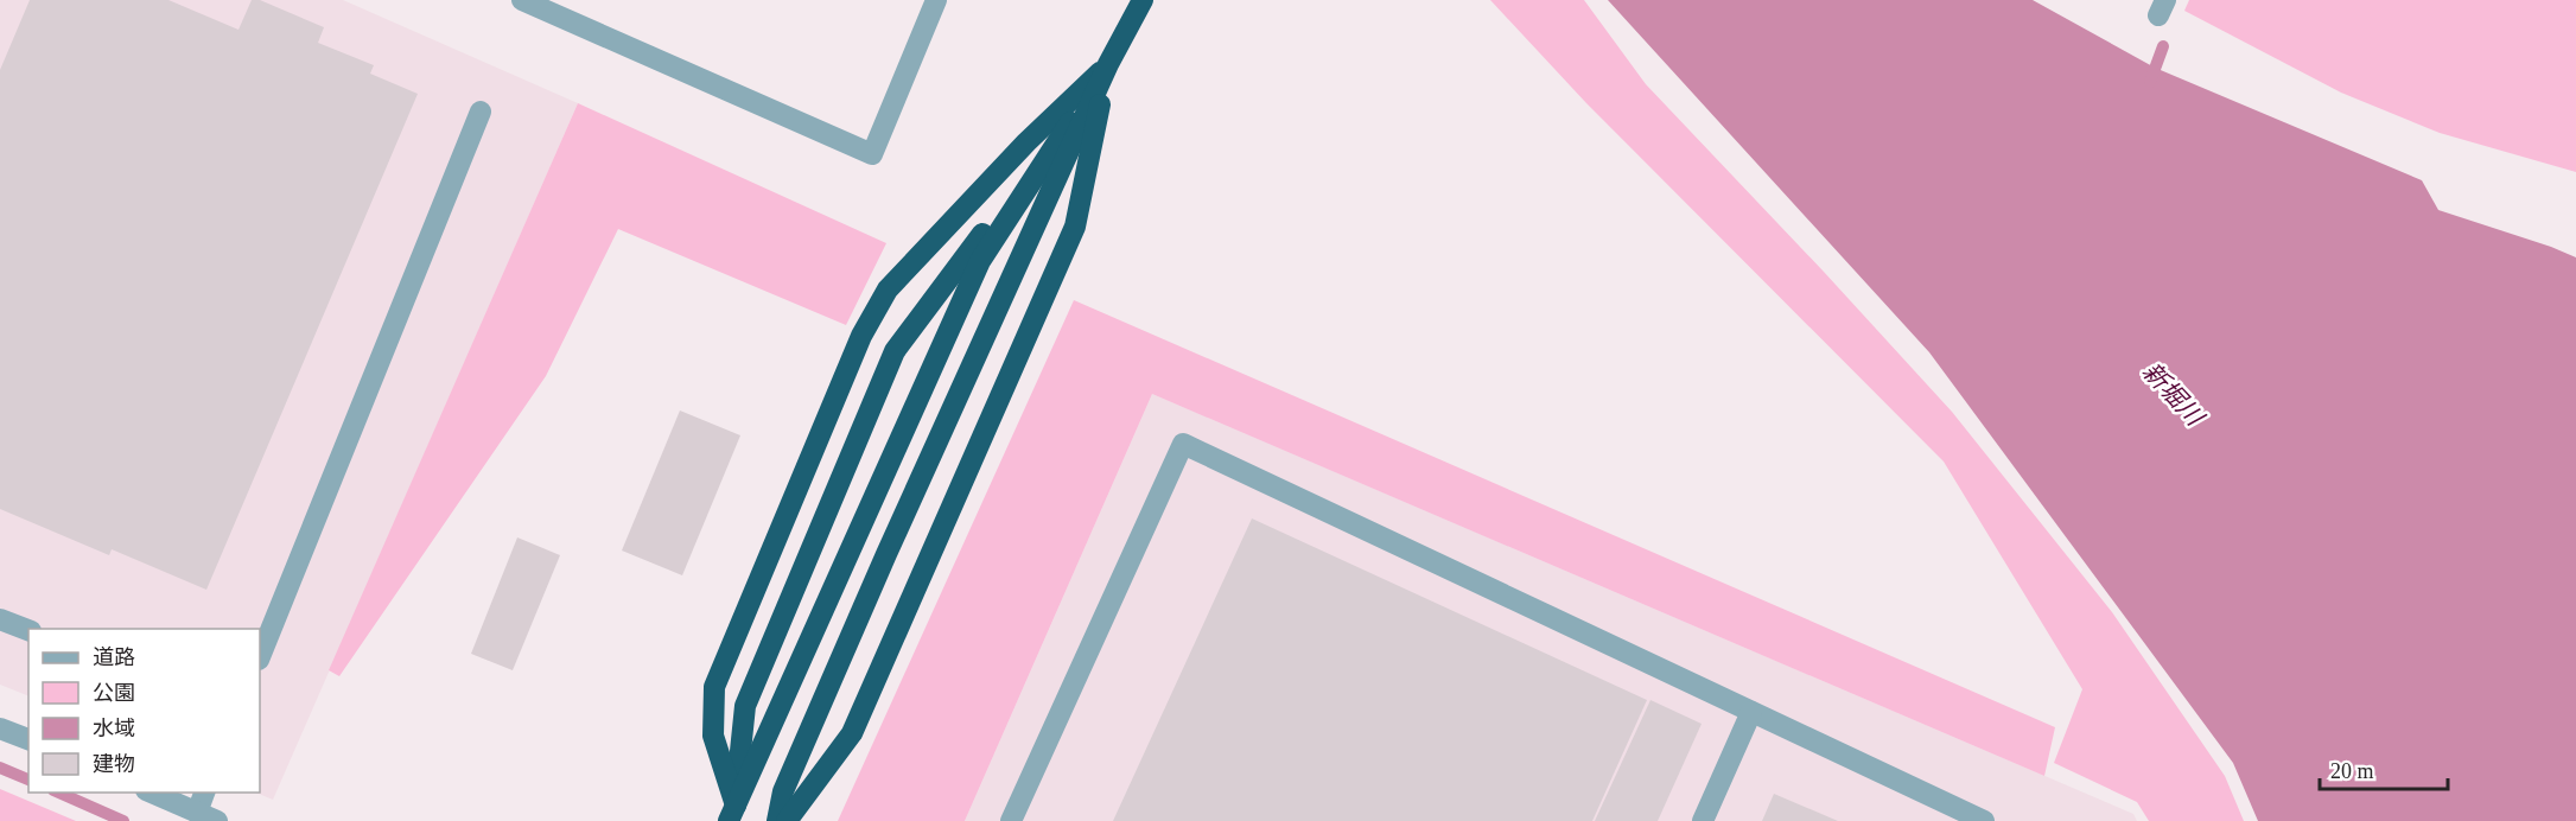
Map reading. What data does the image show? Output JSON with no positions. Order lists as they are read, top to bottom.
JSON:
{
  "water": ["新堀川"],
  "legend": [
    "道路",
    "公園",
    "水域",
    "建物"
  ],
  "scale_bar": "20 m"
}
